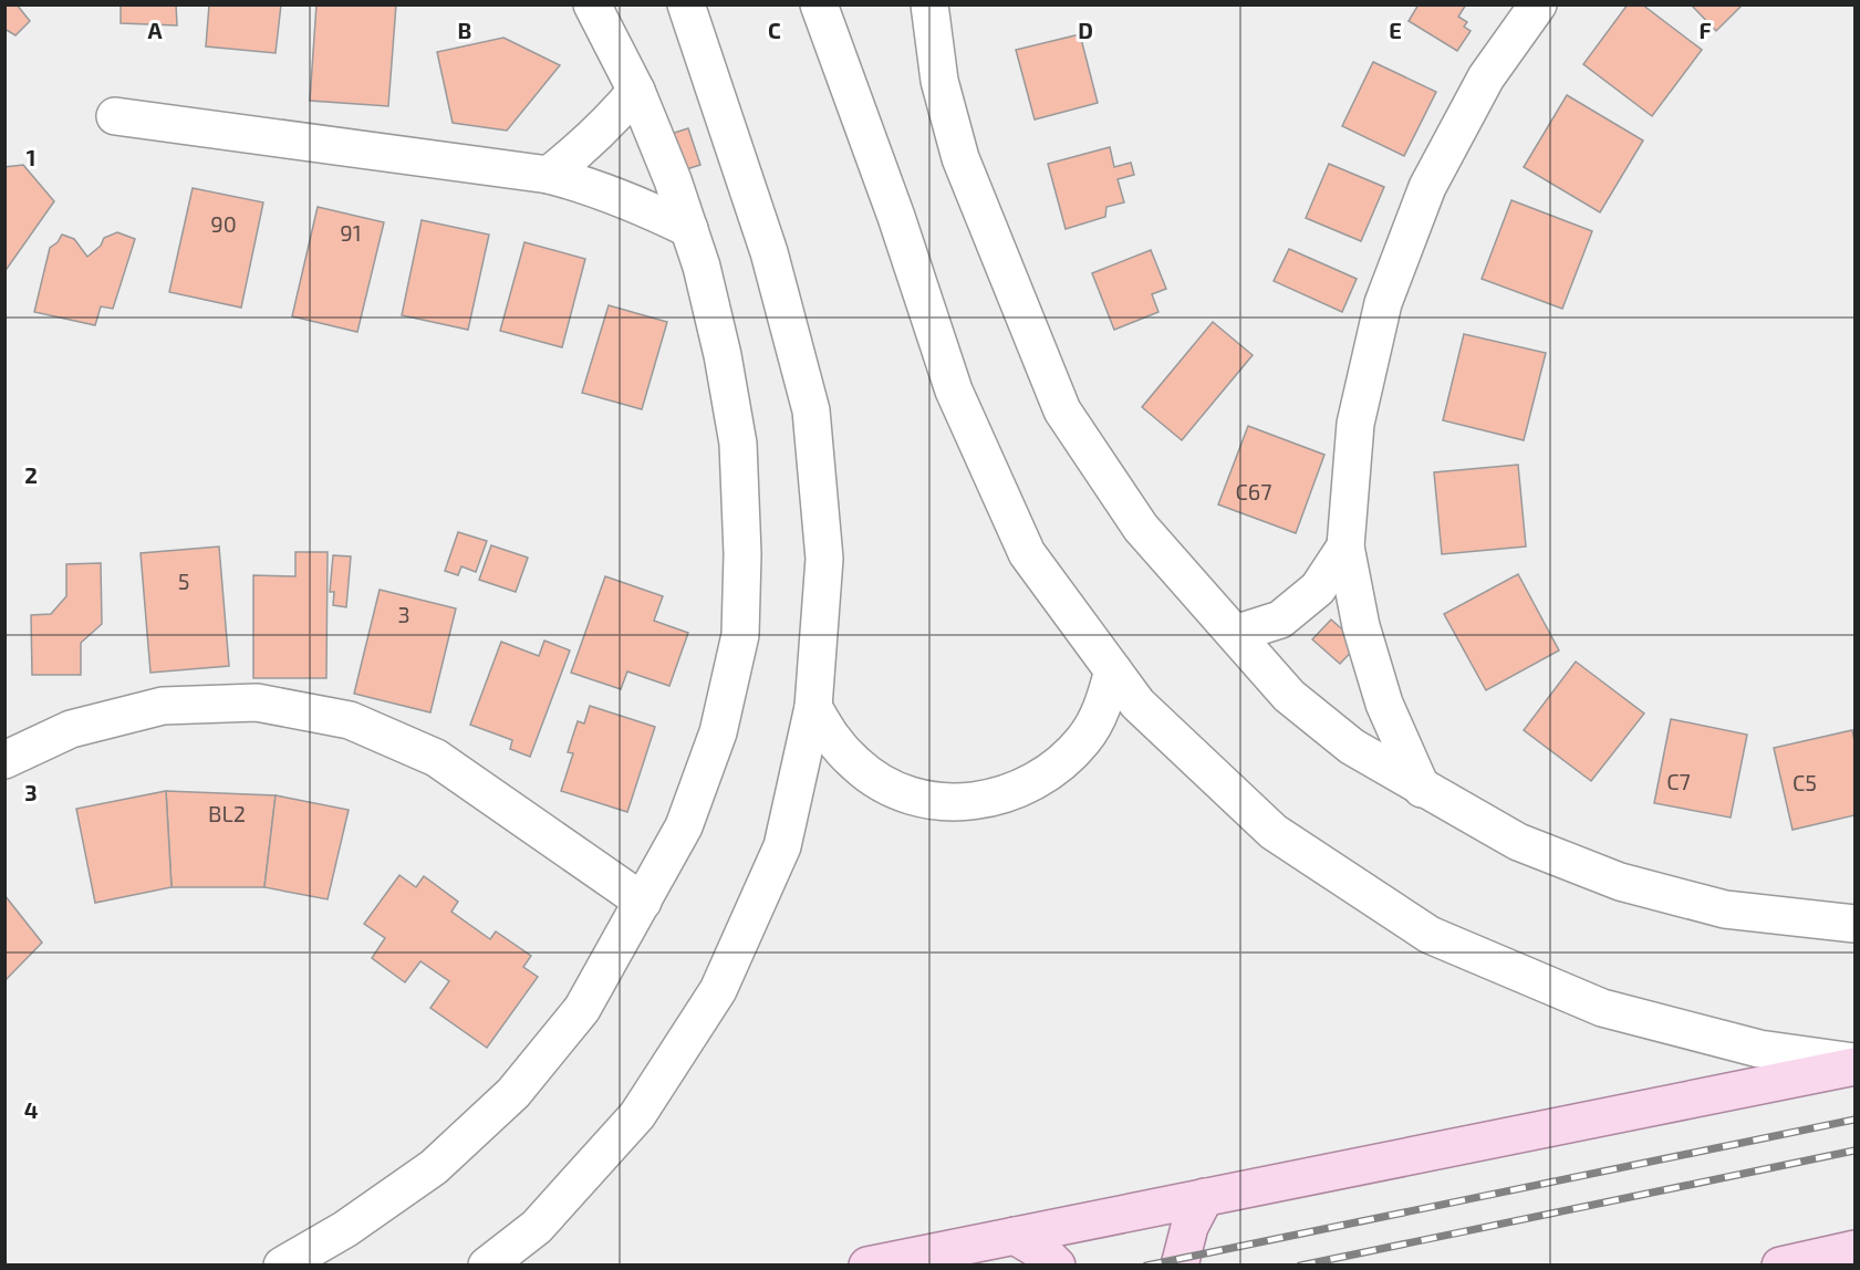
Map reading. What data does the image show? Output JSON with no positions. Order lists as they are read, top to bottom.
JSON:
{
  "house_numbers": [
    "90",
    "91",
    "C67",
    "5",
    "3",
    "C7",
    "C5",
    "BL2"
  ],
  "grid": {
    "columns": [
      "A",
      "B",
      "C",
      "D",
      "E",
      "F"
    ],
    "rows": [
      "1",
      "2",
      "3",
      "4"
    ]
  }
}
